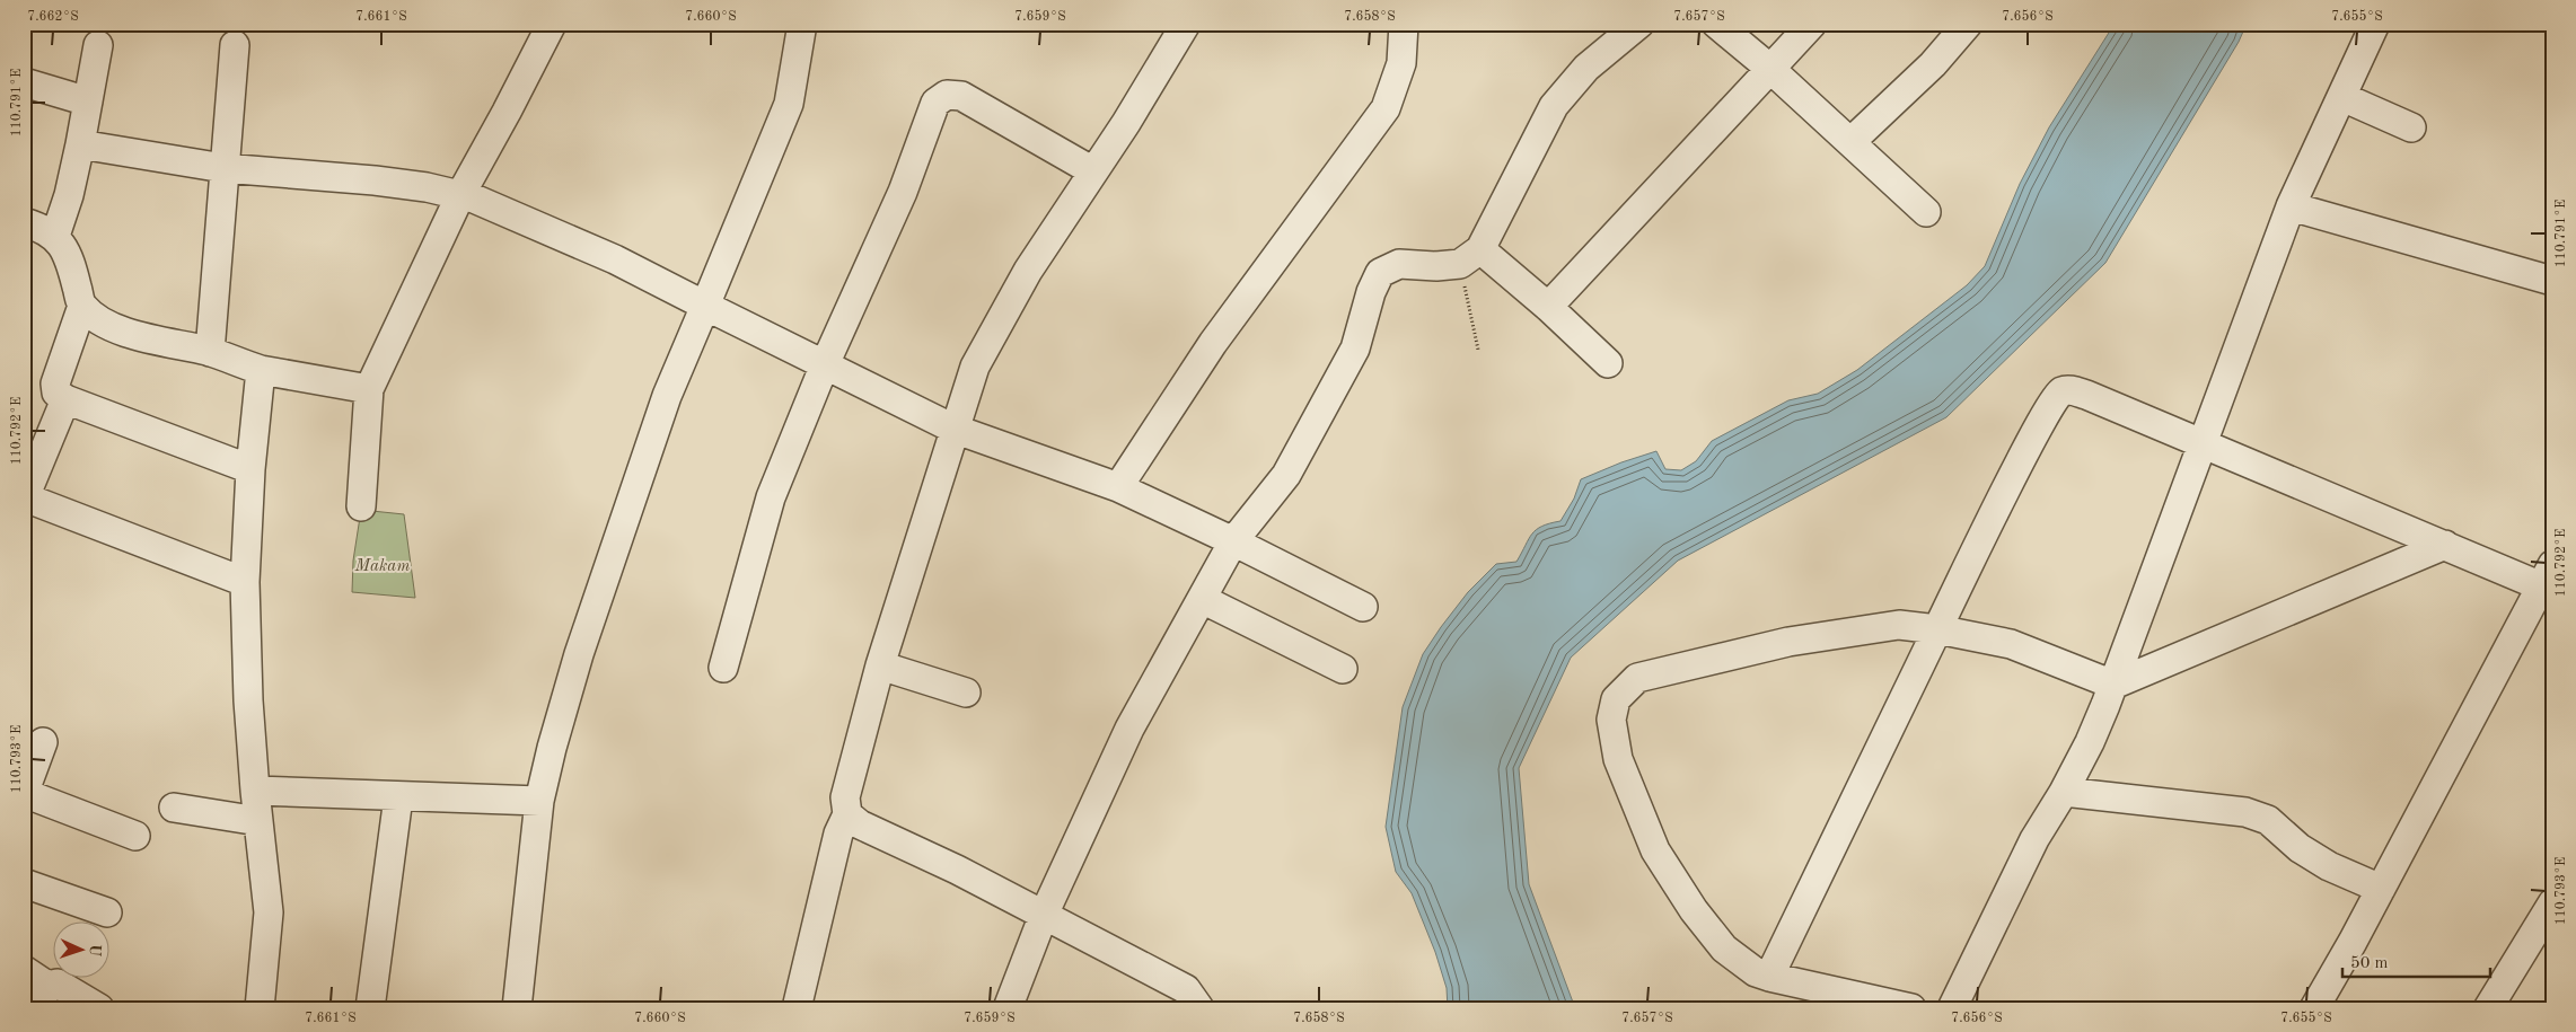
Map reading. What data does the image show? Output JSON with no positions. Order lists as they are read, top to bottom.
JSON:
{
  "parks": ["Makam"],
  "scale_bar": "50 m",
  "north": "right",
  "coordinates": [
    "7.662°S",
    "7.661°S",
    "7.660°S",
    "7.659°S",
    "7.658°S",
    "7.657°S",
    "7.656°S",
    "7.655°S",
    "110.791°E",
    "110.792°E",
    "110.793°E"
  ]
}
